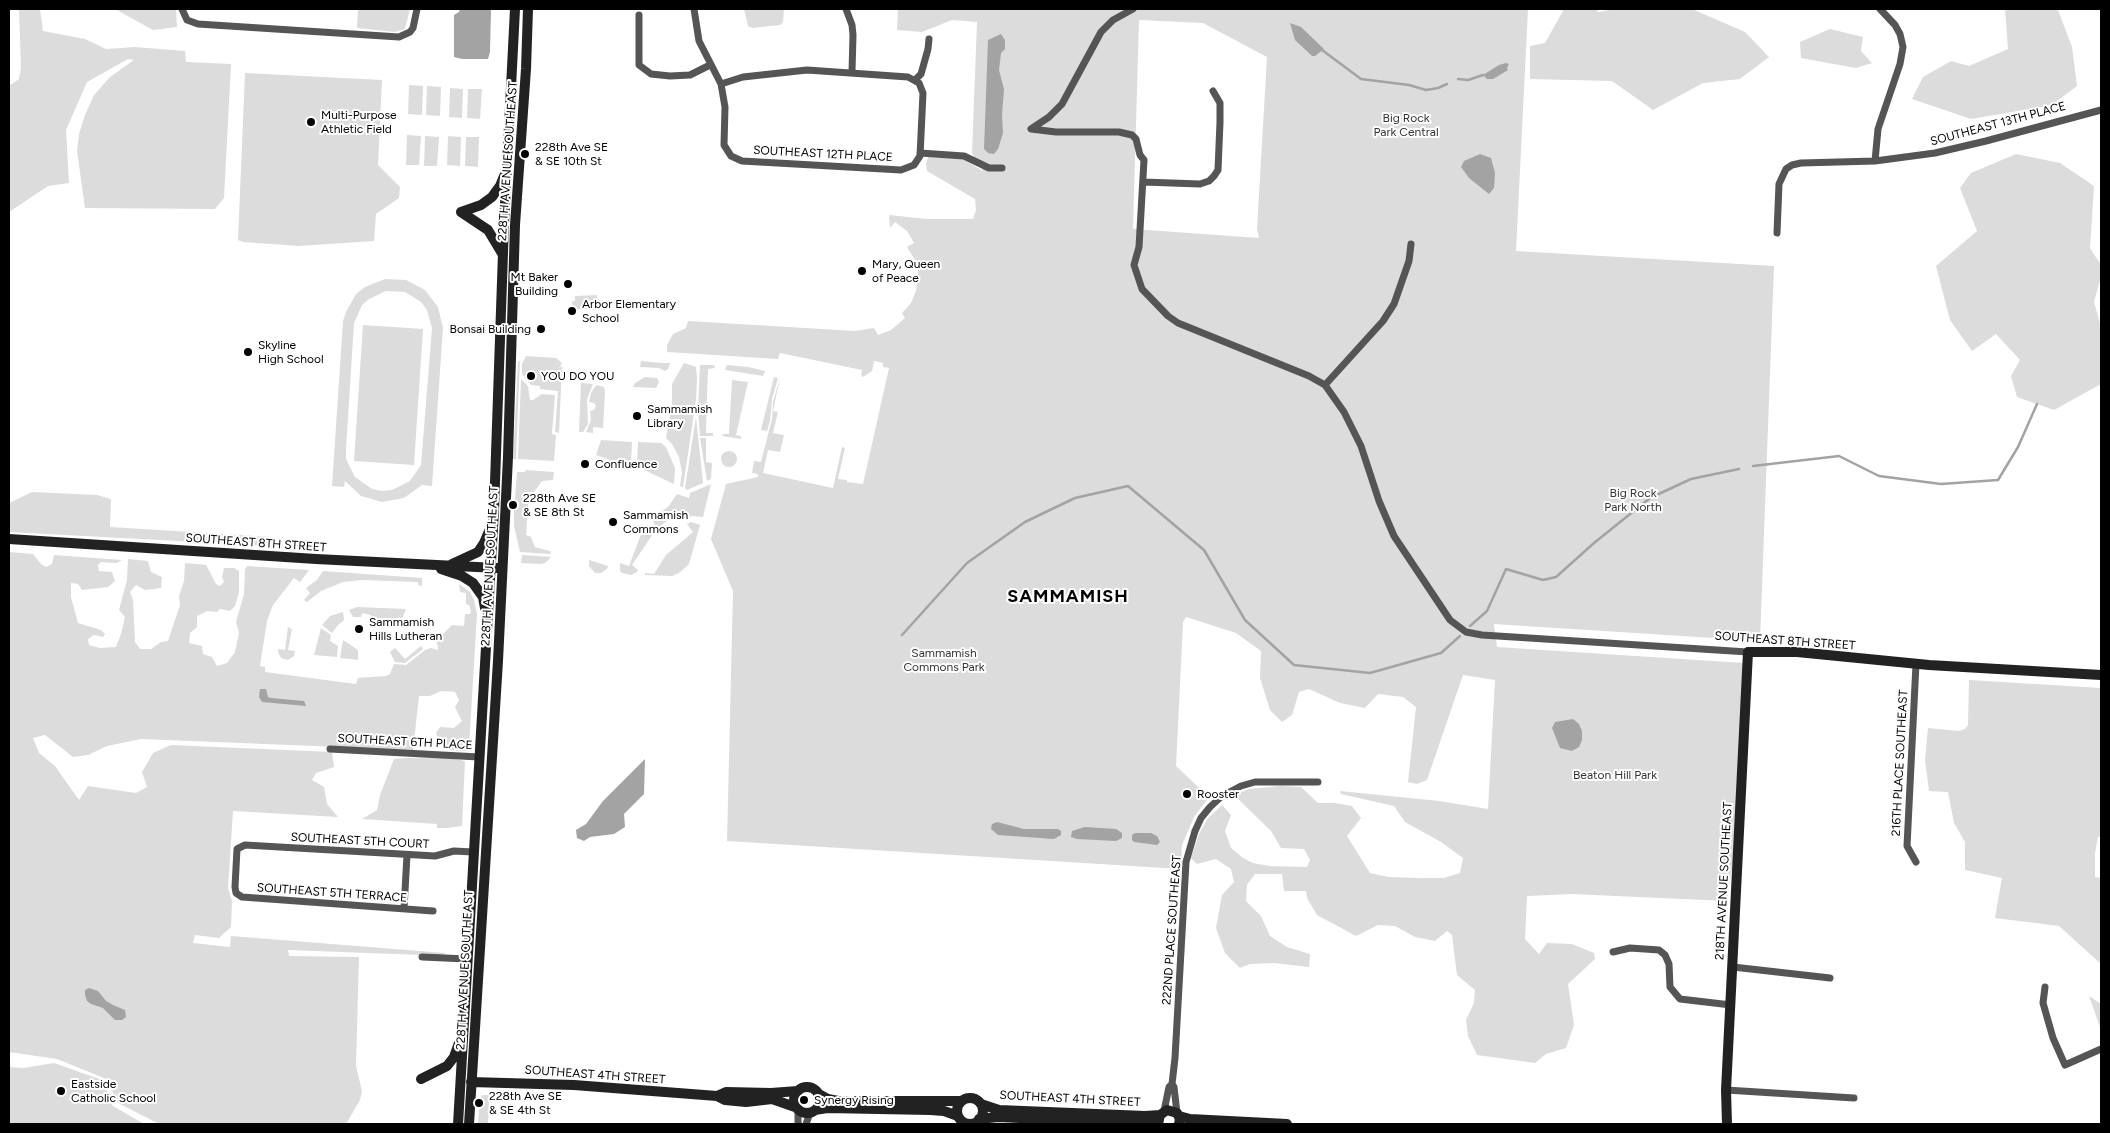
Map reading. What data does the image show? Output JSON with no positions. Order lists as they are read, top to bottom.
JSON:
{
  "streets": {
    "main road": [
      "228TH AVENUE SOUTHEAST",
      "SOUTHEAST 8TH STREET",
      "218TH AVENUE SOUTHEAST",
      "SOUTHEAST 4TH STREET"
    ],
    "street": [
      "SOUTHEAST 13TH PLACE",
      "SOUTHEAST 12TH PLACE",
      "SOUTHEAST 6TH PLACE",
      "216TH PLACE SOUTHEAST",
      "SOUTHEAST 5TH COURT",
      "SOUTHEAST 5TH TERRACE",
      "222ND PLACE SOUTHEAST"
    ]
  },
  "crossings": [
    ["228TH AVENUE SOUTHEAST", "SOUTHEAST 8TH STREET"],
    ["228TH AVENUE SOUTHEAST", "SOUTHEAST 6TH PLACE"],
    ["228TH AVENUE SOUTHEAST", "SOUTHEAST 5TH COURT"],
    ["228TH AVENUE SOUTHEAST", "SOUTHEAST 4TH STREET"],
    ["SOUTHEAST 8TH STREET", "216TH PLACE SOUTHEAST"],
    ["SOUTHEAST 8TH STREET", "218TH AVENUE SOUTHEAST"],
    ["SOUTHEAST 5TH COURT", "SOUTHEAST 5TH TERRACE"],
    ["222ND PLACE SOUTHEAST", "SOUTHEAST 4TH STREET"]
  ],
  "districts": ["SAMMAMISH"],
  "parks": [
    "Big Rock Park Central",
    "Big Rock Park North",
    "Sammamish Commons Park",
    "Beaton Hill Park"
  ],
  "places": [
    "Multi-Purpose Athletic Field",
    "228th Ave SE & SE 10th St",
    "Mary, Queen of Peace",
    "Mt Baker Building",
    "Arbor Elementary School",
    "Bonsai Building",
    "Skyline High School",
    "YOU DO YOU",
    "Sammamish Library",
    "Confluence",
    "228th Ave SE & SE 8th St",
    "Sammamish Commons",
    "Sammamish Hills Lutheran",
    "Rooster",
    "Eastside Catholic School",
    "Synergy Rising",
    "228th Ave SE & SE 4th St"
  ]
}
